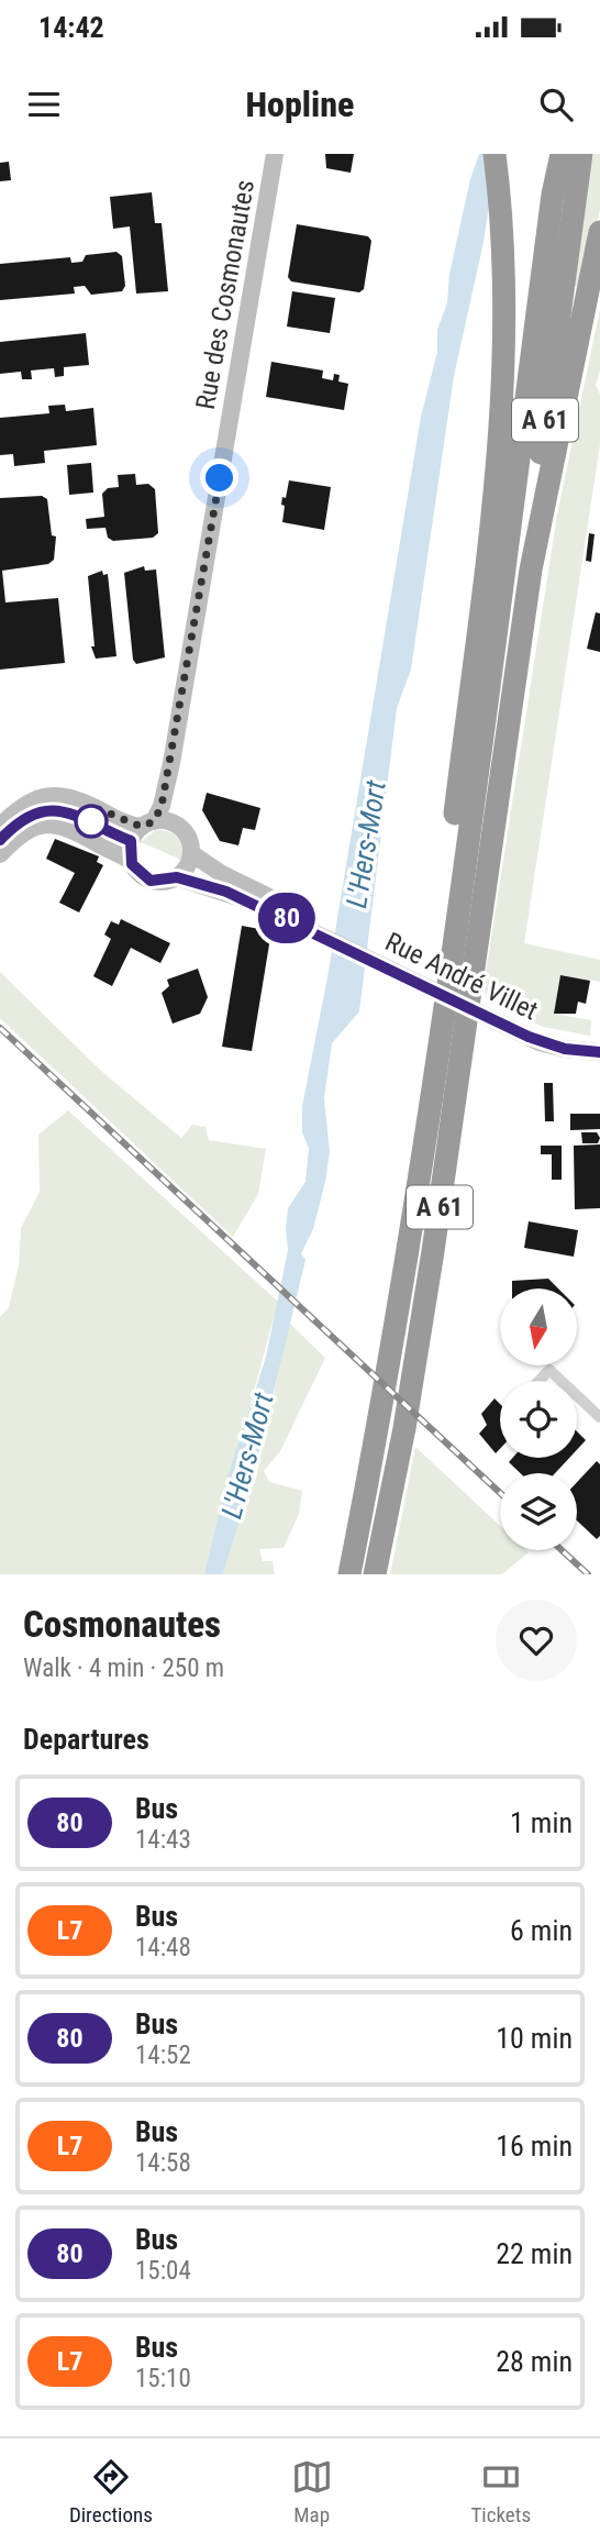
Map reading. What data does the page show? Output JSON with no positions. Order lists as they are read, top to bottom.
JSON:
{
  "streets": {
    "highway": ["A 61"],
    "main road": ["Rue des Cosmonautes", "Rue André Villet"]
  },
  "crossings": [
    ["Rue des Cosmonautes", "Rue André Villet"]
  ],
  "water": ["L'Hers-Mort"],
  "lines": ["bus line 80"],
  "north": "bottom",
  "page": {
    "status": "14:42",
    "header": "Hopline",
    "on_map": "80",
    "heading": [
      ["Cosmonautes", "Walk · 4 min · 250 m"],
      "Departures"
    ],
    "list": [
      {
        "mark": "80",
        "name": "Bus",
        "note": "14:43",
        "value": "1 min"
      },
      {
        "mark": "L7",
        "name": "Bus",
        "note": "14:48",
        "value": "6 min"
      },
      {
        "mark": "80",
        "name": "Bus",
        "note": "14:52",
        "value": "10 min"
      },
      {
        "mark": "L7",
        "name": "Bus",
        "note": "14:58",
        "value": "16 min"
      },
      {
        "mark": "80",
        "name": "Bus",
        "note": "15:04",
        "value": "22 min"
      },
      {
        "mark": "L7",
        "name": "Bus",
        "note": "15:10",
        "value": "28 min"
      }
    ],
    "tabs": ["Directions", "Map", "Tickets"]
  }
}
